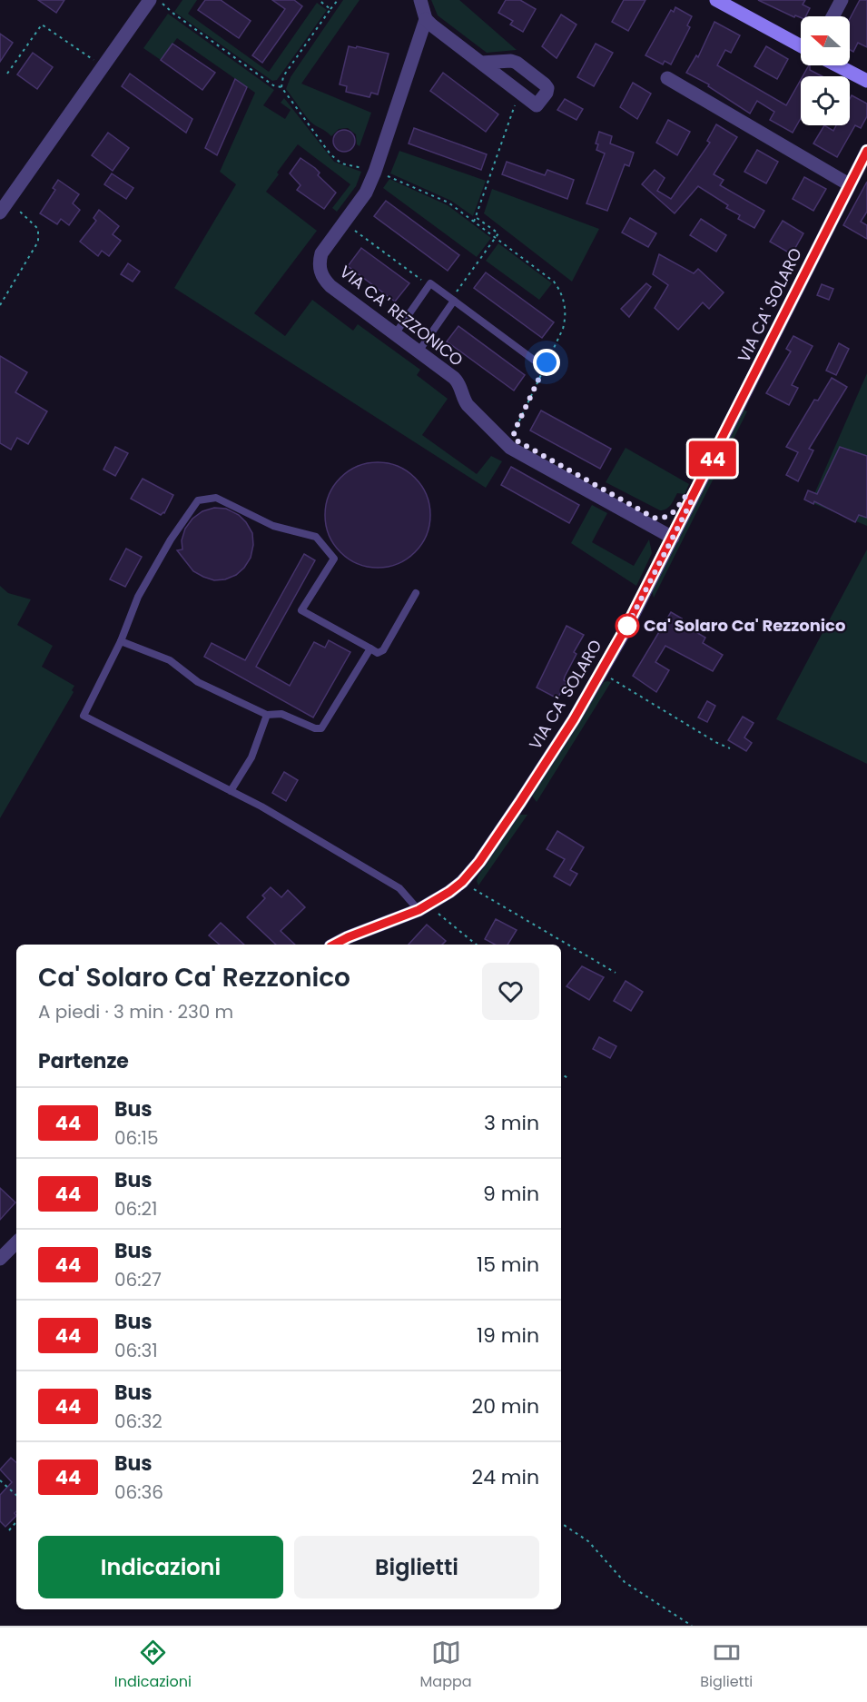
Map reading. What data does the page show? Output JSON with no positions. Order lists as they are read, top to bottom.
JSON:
{
  "streets": {
    "street": ["VIA CA' SOLARO", "VIA CA' REZZONICO"]
  },
  "crossings": [
    ["VIA CA' SOLARO", "VIA CA' REZZONICO"]
  ],
  "places": ["Ca' Solaro Ca' Rezzonico"],
  "lines": ["bus line 44"],
  "north": "left",
  "page": {
    "on_map": "44",
    "heading": [
      ["Ca' Solaro Ca' Rezzonico", "A piedi · 3 min · 230 m"],
      "Partenze"
    ],
    "list": [
      {
        "mark": "44",
        "name": "Bus",
        "note": "06:15",
        "value": "3 min"
      },
      {
        "mark": "44",
        "name": "Bus",
        "note": "06:21",
        "value": "9 min"
      },
      {
        "mark": "44",
        "name": "Bus",
        "note": "06:27",
        "value": "15 min"
      },
      {
        "mark": "44",
        "name": "Bus",
        "note": "06:31",
        "value": "19 min"
      },
      {
        "mark": "44",
        "name": "Bus",
        "note": "06:32",
        "value": "20 min"
      },
      {
        "mark": "44",
        "name": "Bus",
        "note": "06:36",
        "value": "24 min"
      }
    ],
    "buttons": ["Indicazioni", "Biglietti"],
    "tabs": ["Indicazioni", "Mappa", "Biglietti"]
  }
}
